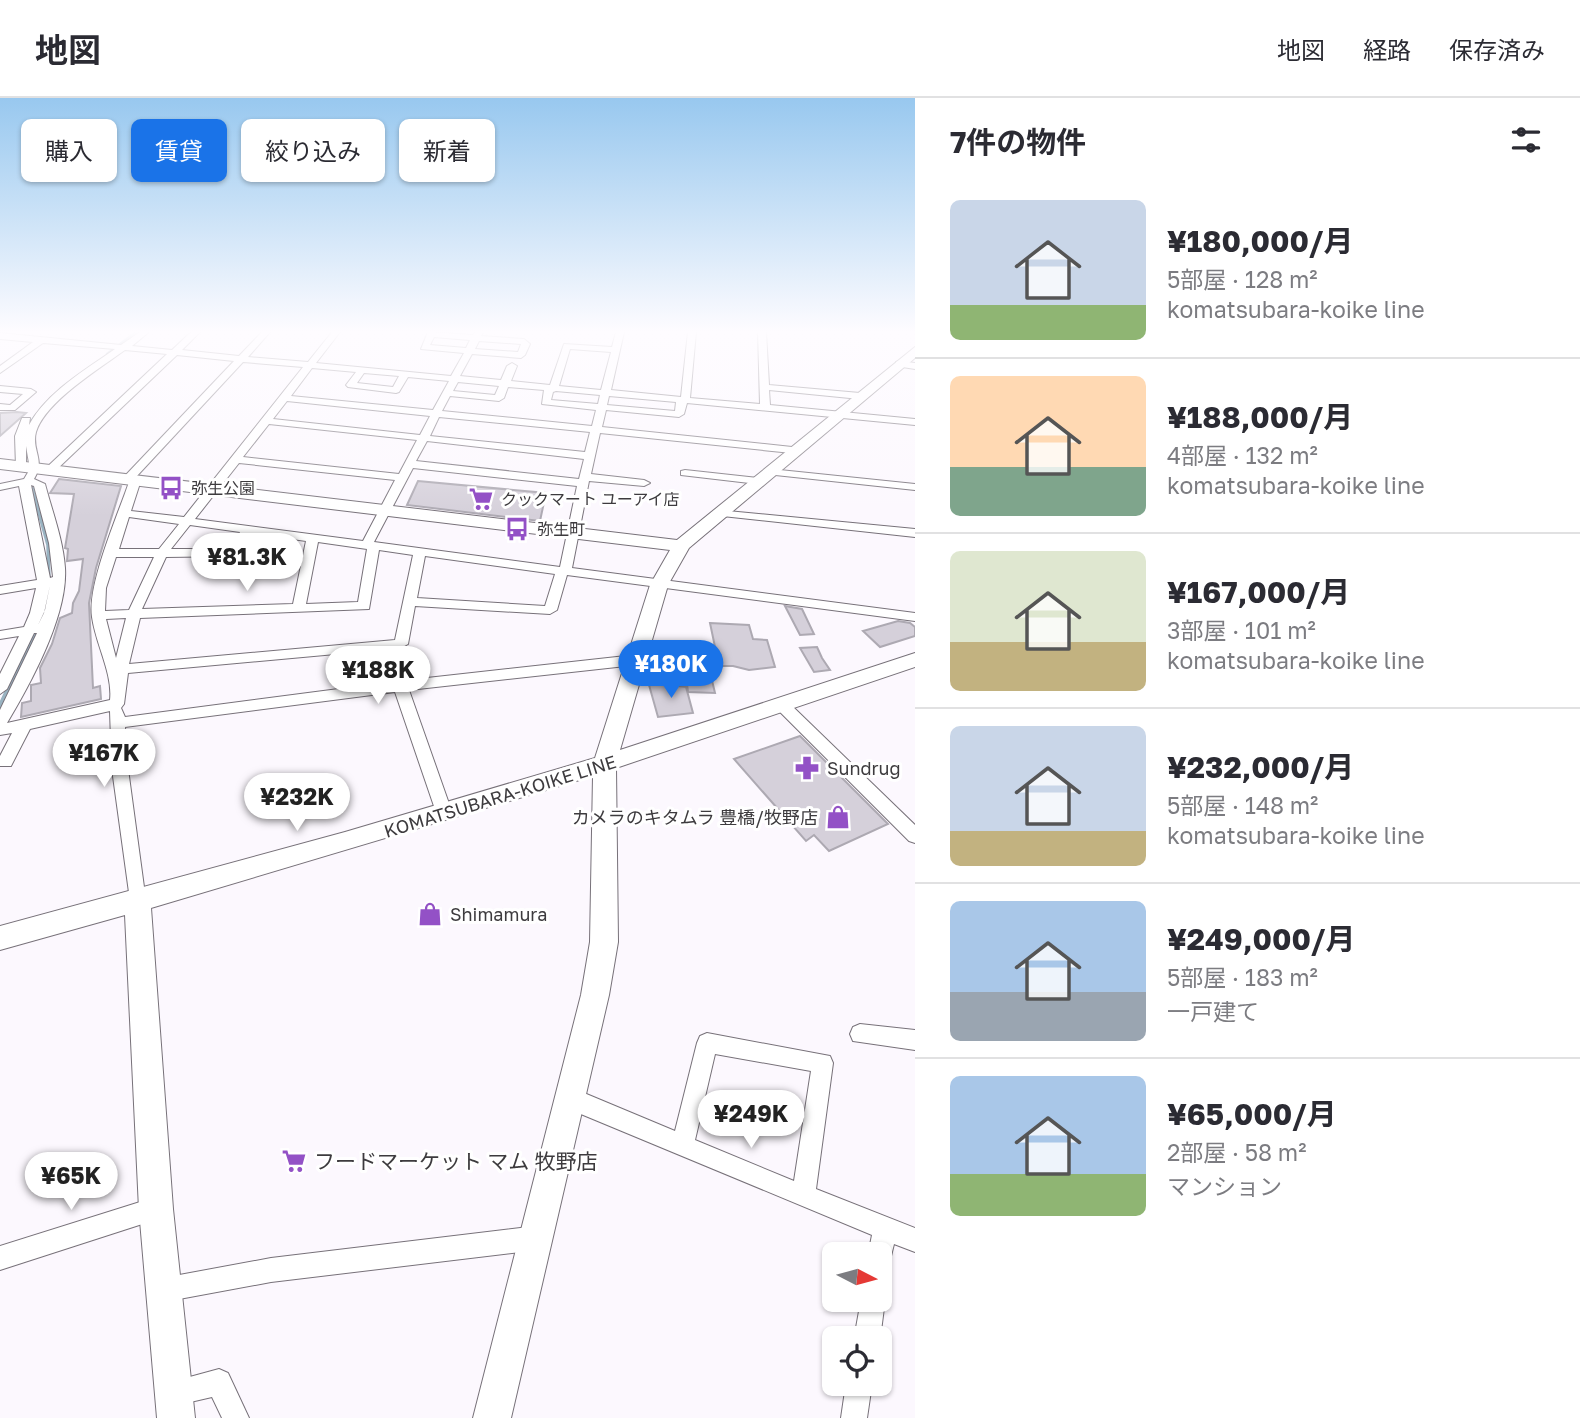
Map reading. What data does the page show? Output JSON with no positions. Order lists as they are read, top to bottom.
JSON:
{
  "streets": {
    "main road": ["KOMATSUBARA-KOIKE LINE"]
  },
  "places": {
    "bus stop": ["弥生公園", "弥生町"],
    "supermarket": ["クックマート ユーアイ店", "フードマーケット マム 牧野店"],
    "pharmacy": ["Sundrug"],
    "shop": ["カメラのキタムラ 豊橋/牧野店", "Shimamura"]
  },
  "north": "right",
  "page": {
    "header": "地図",
    "nav": ["地図", "経路", "保存済み"],
    "heading": "7件の物件",
    "chip": [
      "購入",
      "賃貸",
      "絞り込み",
      "新着"
    ],
    "list": [
      {
        "name": "¥180,000/月",
        "note": "5部屋 · 128 m² · komatsubara-koike line"
      },
      {
        "name": "¥188,000/月",
        "note": "4部屋 · 132 m² · komatsubara-koike line"
      },
      {
        "name": "¥167,000/月",
        "note": "3部屋 · 101 m² · komatsubara-koike line"
      },
      {
        "name": "¥232,000/月",
        "note": "5部屋 · 148 m² · komatsubara-koike line"
      },
      {
        "name": "¥249,000/月",
        "note": "5部屋 · 183 m² · 一戸建て"
      },
      {
        "name": "¥65,000/月",
        "note": "2部屋 · 58 m² · マンション"
      }
    ],
    "price": [
      "¥81.3K",
      "¥180K",
      "¥188K",
      "¥167K",
      "¥232K",
      "¥249K",
      "¥65K"
    ]
  }
}
